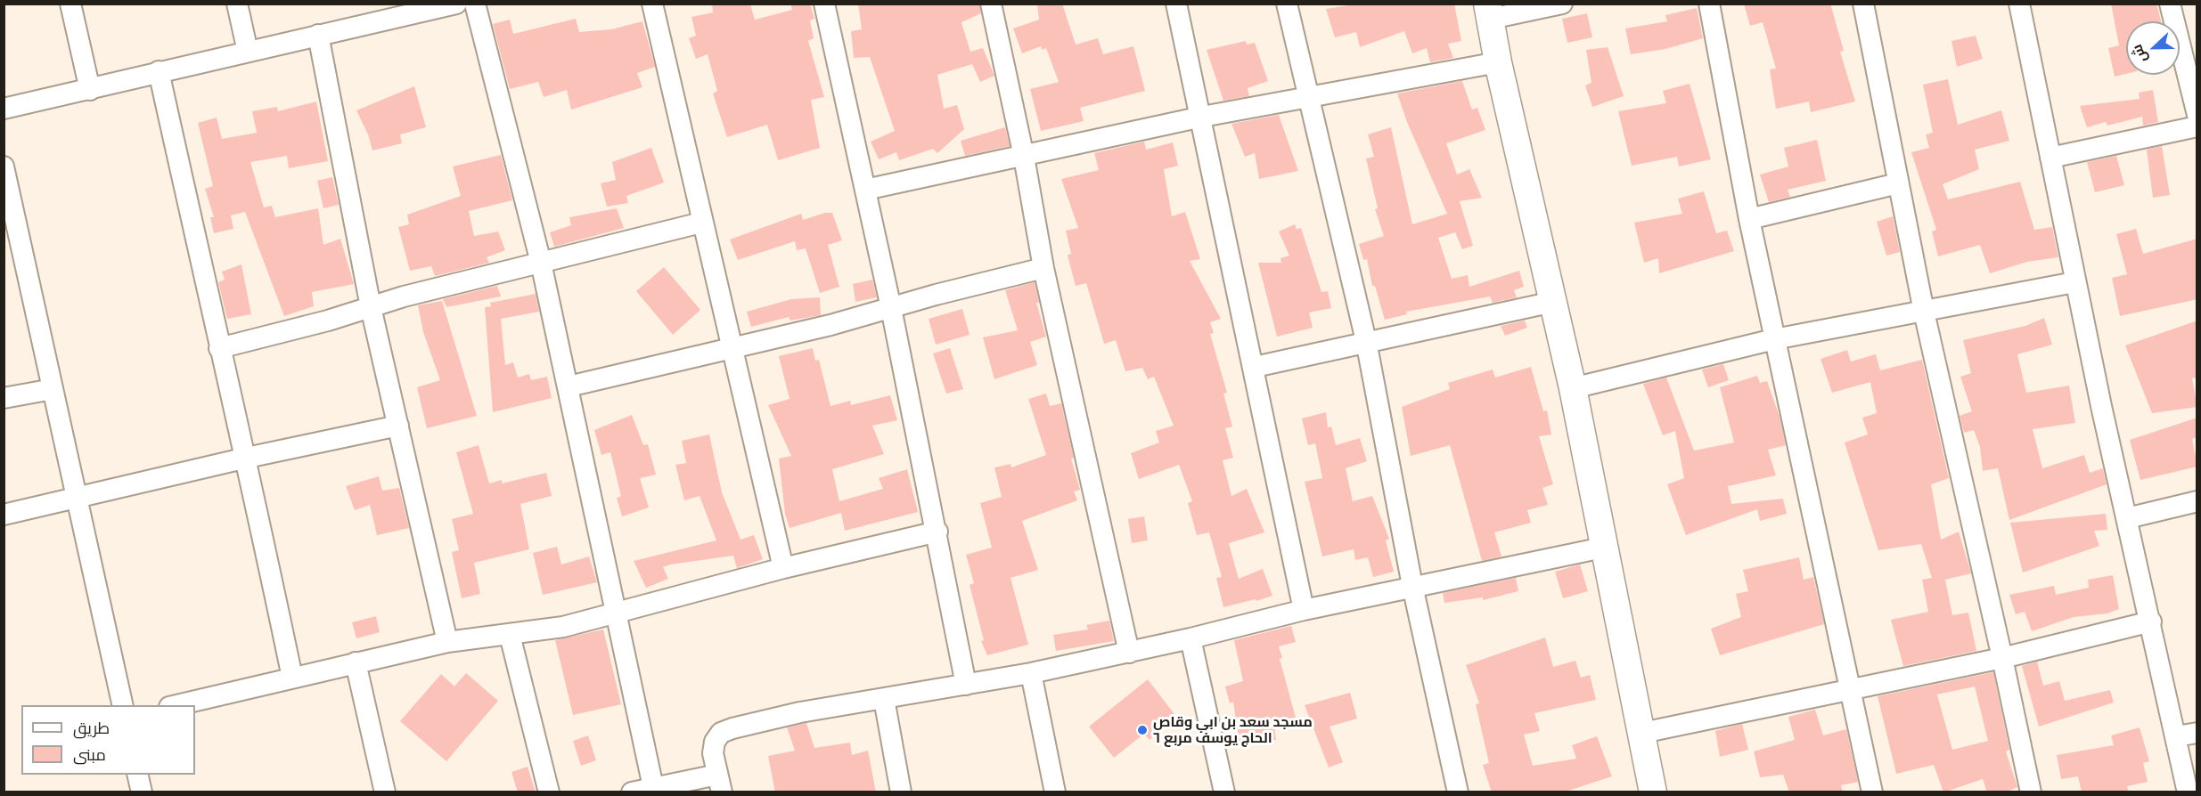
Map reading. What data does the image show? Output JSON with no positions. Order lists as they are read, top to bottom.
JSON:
{
  "places": ["مسجد سعد بن ابي وقاص الحاج يوسف مربع ٦"],
  "legend": ["طريق", "مبنى"],
  "north": "left"
}
